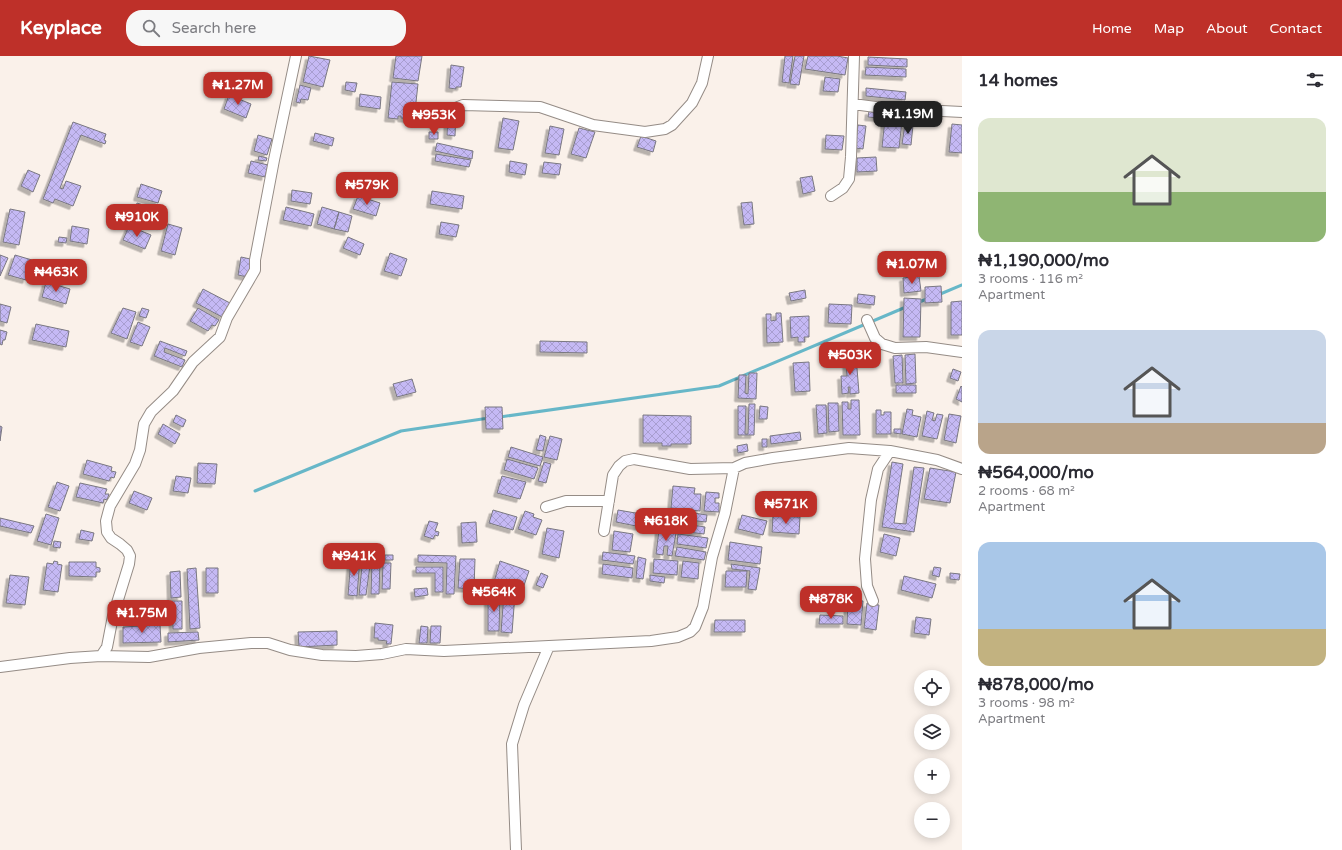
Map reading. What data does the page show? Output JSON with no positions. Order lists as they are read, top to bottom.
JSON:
{
  "page": {
    "header": "Keyplace",
    "search": "Search here",
    "nav": [
      "Home",
      "Map",
      "About",
      "Contact"
    ],
    "heading": "14 homes",
    "price": [
      "₦1.27M",
      "₦1.19M",
      "₦953K",
      "₦579K",
      "₦910K",
      "₦1.07M",
      "₦463K",
      "₦503K",
      "₦571K",
      "₦618K",
      "₦941K",
      "₦564K",
      "₦878K",
      "₦1.75M"
    ],
    "list": [
      {
        "name": "₦1,190,000/mo",
        "note": "3 rooms · 116 m² · Apartment"
      },
      {
        "name": "₦564,000/mo",
        "note": "2 rooms · 68 m² · Apartment"
      },
      {
        "name": "₦878,000/mo",
        "note": "3 rooms · 98 m² · Apartment"
      }
    ],
    "map_buttons": ["+", "−"]
  }
}
